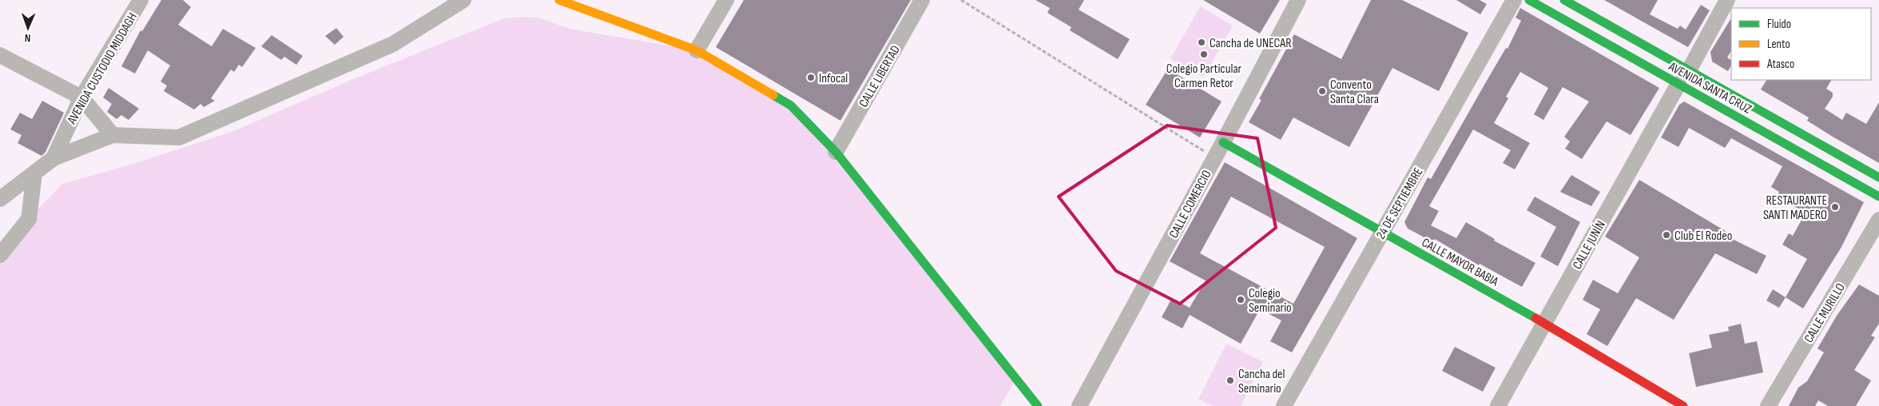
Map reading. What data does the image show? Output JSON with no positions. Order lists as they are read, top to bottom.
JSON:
{
  "streets": {
    "street": [
      "AVENIDA CUSTODIO MIDDAGH",
      "CALLE LIBERTAD",
      "AVENIDA SANTA CRUZ",
      "24 DE SEPTIEMBRE",
      "CALLE COMERCIO",
      "CALLE JUNÍN",
      "CALLE MAYOR BABIA",
      "CALLE MURILLO"
    ]
  },
  "crossings": [
    ["AVENIDA SANTA CRUZ", "CALLE JUNÍN"],
    ["24 DE SEPTIEMBRE", "CALLE MAYOR BABIA"],
    ["CALLE COMERCIO", "CALLE MAYOR BABIA"],
    ["CALLE JUNÍN", "CALLE MAYOR BABIA"]
  ],
  "places": [
    "Cancha de UNECAR",
    "Colegio Particular Carmen Retor",
    "Infocal",
    "Convento Santa Clara",
    "RESTAURANTE SANTI MADERO",
    "Club El Rodeo",
    "Colegio Seminario",
    "Cancha del Seminario"
  ],
  "legend": ["Fluido", "Lento", "Atasco"],
  "north": "bottom"
}
